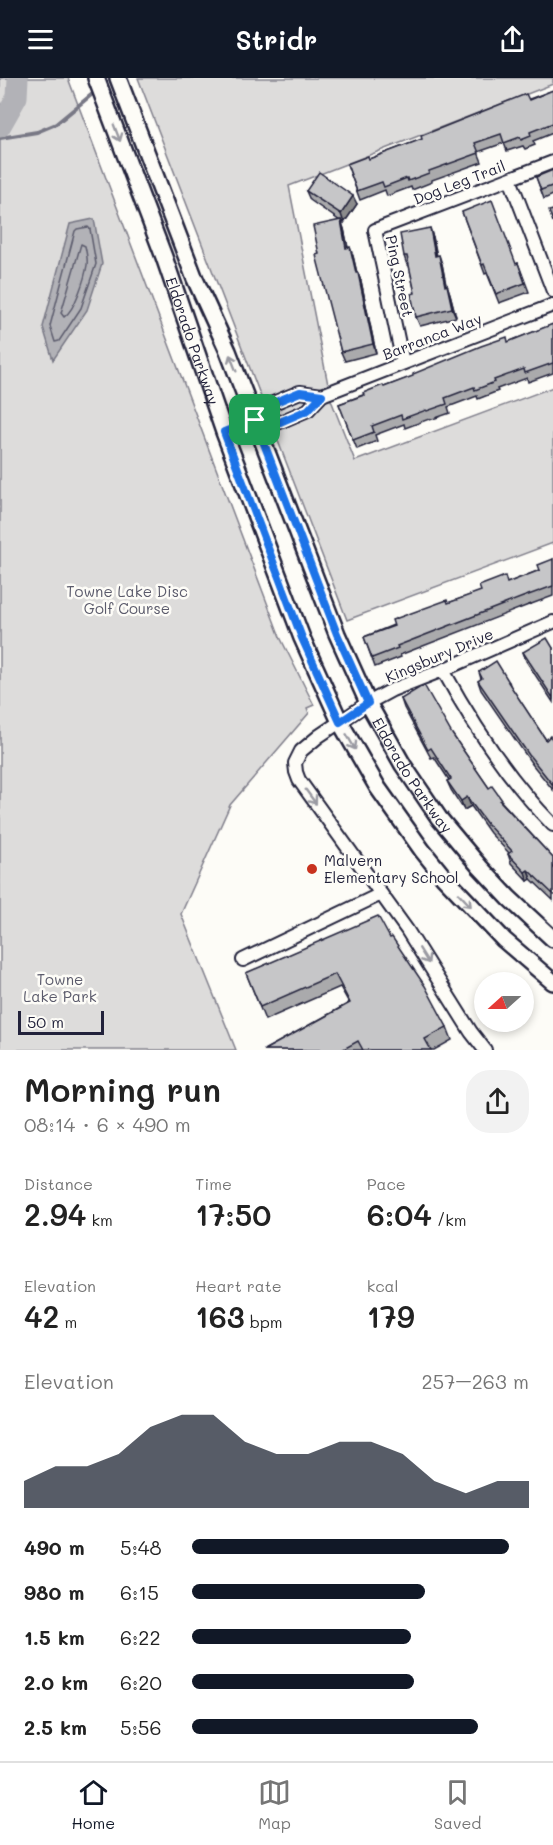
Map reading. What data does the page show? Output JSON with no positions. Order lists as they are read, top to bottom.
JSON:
{
  "streets": {
    "main road": ["Eldorado Parkway"],
    "street": [
      "Dog Leg Trail",
      "Ping Street",
      "Barranca Way",
      "Kingsbury Drive"
    ]
  },
  "crossings": [
    ["Dog Leg Trail", "Ping Street"],
    ["Ping Street", "Barranca Way"],
    ["Barranca Way", "Eldorado Parkway"],
    ["Eldorado Parkway", "Kingsbury Drive"]
  ],
  "one_way": ["Kingsbury Drive"],
  "parks": ["Towne Lake Disc Golf Course", "Towne Lake Park"],
  "places": ["Malvern Elementary School"],
  "scale_bar": "50 m",
  "north": "left",
  "page": {
    "header": "Stridr",
    "scale": "50 m",
    "heading": ["Morning run", "08:14 · 6 × 490 m"],
    "stats": [
      ["Distance", "2.94 km"],
      ["Time", "17:50"],
      ["Pace", "6:04 /km"],
      ["Elevation", "42 m"],
      ["Heart rate", "163 bpm"],
      ["kcal", "179"]
    ],
    "chart": ["Elevation", "257–263 m"],
    "list": [
      {
        "name": "490 m",
        "note": "5:48"
      },
      {
        "name": "980 m",
        "note": "6:15"
      },
      {
        "name": "1.5 km",
        "note": "6:22"
      },
      {
        "name": "2.0 km",
        "note": "6:20"
      },
      {
        "name": "2.5 km",
        "note": "5:56"
      }
    ],
    "tabs": ["Home", "Map", "Saved"]
  }
}
